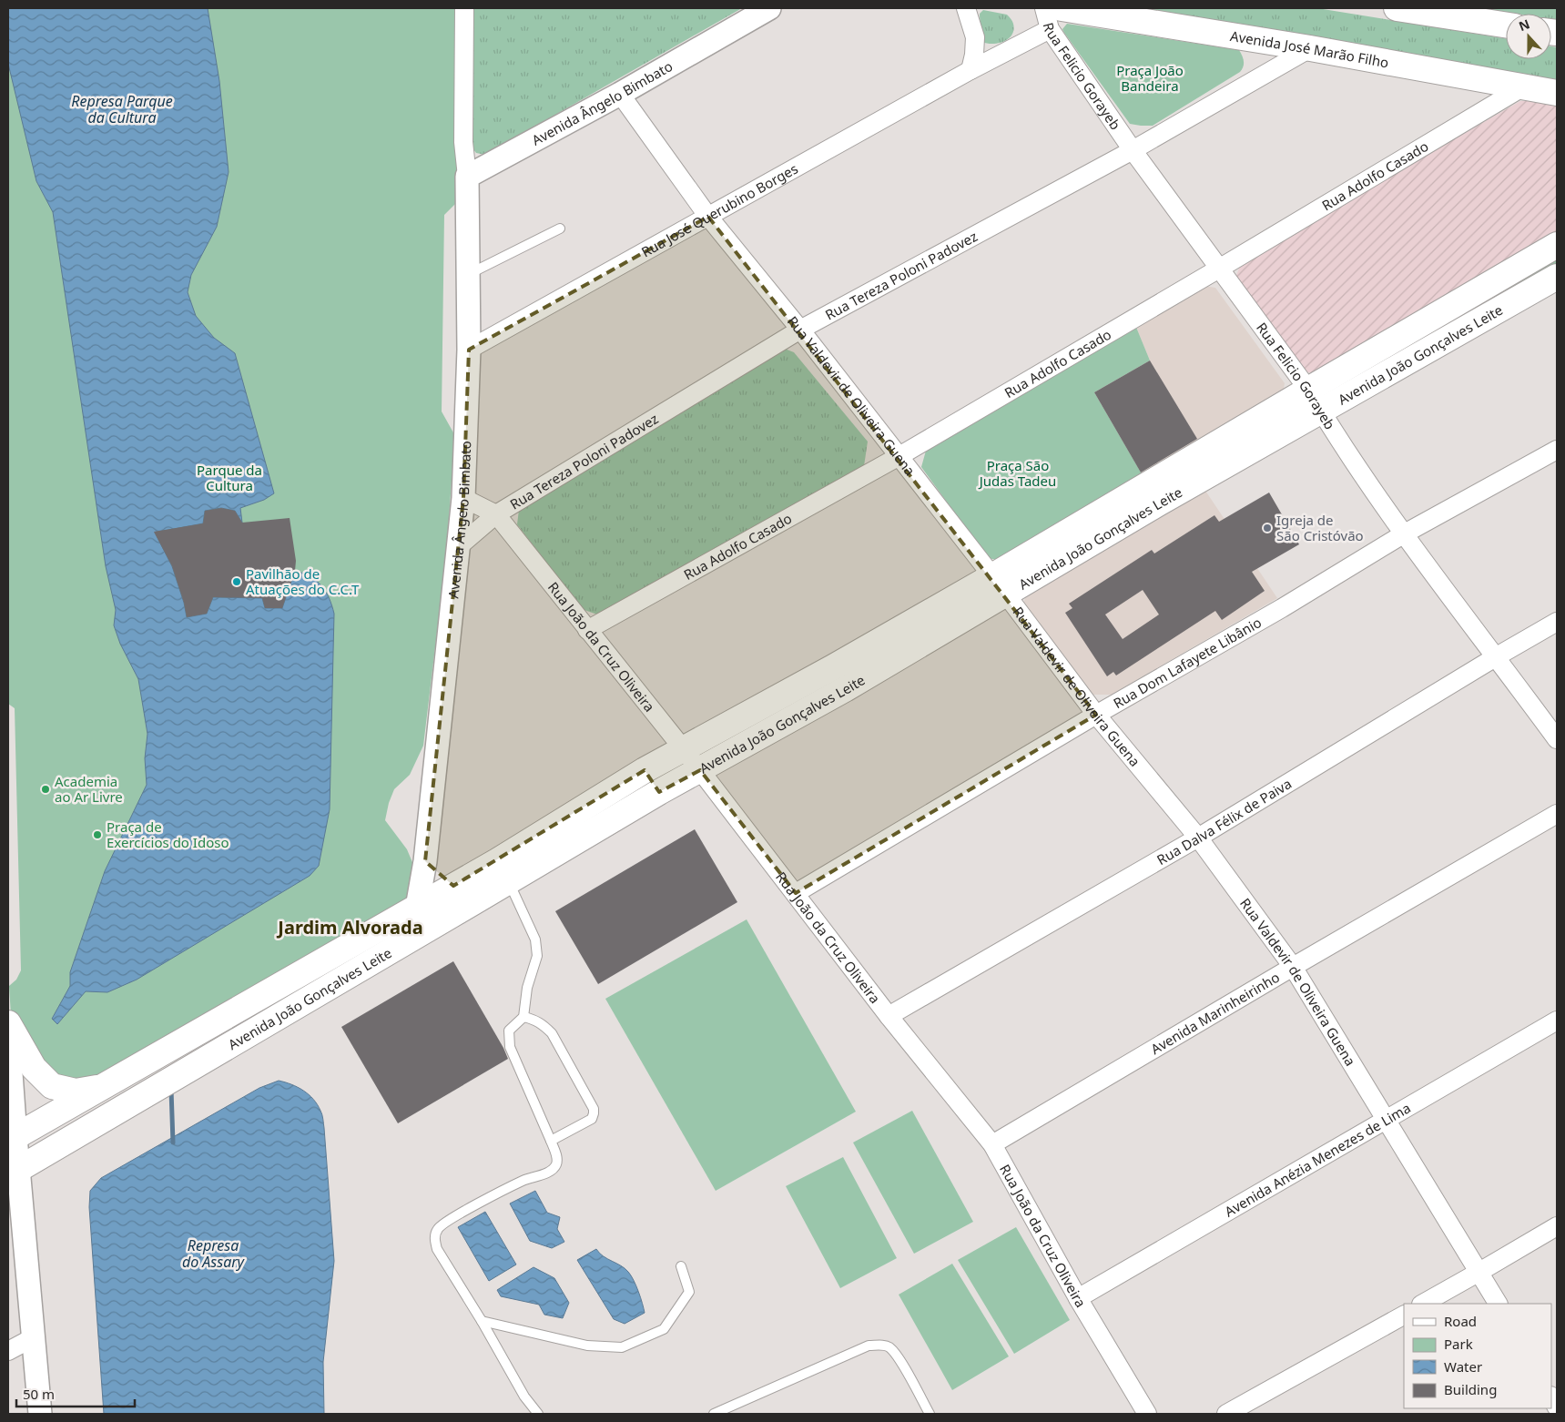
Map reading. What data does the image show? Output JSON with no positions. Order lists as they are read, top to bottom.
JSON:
{
  "streets": {
    "main road": ["Avenida José Marão Filho", "Avenida João Gonçalves Leite"],
    "street": [
      "Rua Felicio Gorayeb",
      "Avenida Ângelo Bimbato",
      "Rua Adolfo Casado",
      "Rua José Querubino Borges",
      "Rua Tereza Poloni Padovez",
      "Rua Valdevir de Oliveira Guena",
      "Rua João da Cruz Oliveira",
      "Rua Dom Lafayete Libânio",
      "Rua Dalva Félix de Paiva",
      "Avenida Marinheirinho",
      "Avenida Anézia Menezes de Lima"
    ]
  },
  "crossings": [
    ["Avenida José Marão Filho", "Rua Adolfo Casado"],
    ["Avenida José Marão Filho", "Rua Tereza Poloni Padovez"],
    ["Rua Felicio Gorayeb", "Rua Adolfo Casado"],
    ["Rua Felicio Gorayeb", "Rua José Querubino Borges"],
    ["Rua Felicio Gorayeb", "Rua Tereza Poloni Padovez"],
    ["Rua Felicio Gorayeb", "Avenida João Gonçalves Leite"],
    ["Rua Felicio Gorayeb", "Rua Dom Lafayete Libânio"],
    ["Rua Felicio Gorayeb", "Rua Dalva Félix de Paiva"],
    ["Avenida Ângelo Bimbato", "Rua José Querubino Borges"],
    ["Avenida Ângelo Bimbato", "Rua Tereza Poloni Padovez"],
    ["Avenida Ângelo Bimbato", "Avenida João Gonçalves Leite"],
    ["Avenida Ângelo Bimbato", "Rua Valdevir de Oliveira Guena"],
    ["Avenida Ângelo Bimbato", "Rua João da Cruz Oliveira"],
    ["Rua Adolfo Casado", "Rua Valdevir de Oliveira Guena"],
    ["Rua Adolfo Casado", "Rua João da Cruz Oliveira"],
    ["Rua José Querubino Borges", "Rua Valdevir de Oliveira Guena"],
    ["Rua Tereza Poloni Padovez", "Rua Valdevir de Oliveira Guena"],
    ["Rua Tereza Poloni Padovez", "Rua João da Cruz Oliveira"],
    ["Avenida João Gonçalves Leite", "Rua Valdevir de Oliveira Guena"],
    ["Avenida João Gonçalves Leite", "Rua João da Cruz Oliveira"],
    ["Rua Valdevir de Oliveira Guena", "Rua Dom Lafayete Libânio"],
    ["Rua Valdevir de Oliveira Guena", "Rua Dalva Félix de Paiva"],
    ["Rua Valdevir de Oliveira Guena", "Avenida Marinheirinho"],
    ["Rua Valdevir de Oliveira Guena", "Avenida Anézia Menezes de Lima"],
    ["Rua João da Cruz Oliveira", "Rua Dom Lafayete Libânio"],
    ["Rua João da Cruz Oliveira", "Rua Dalva Félix de Paiva"],
    ["Rua João da Cruz Oliveira", "Avenida Marinheirinho"],
    ["Rua João da Cruz Oliveira", "Avenida Anézia Menezes de Lima"]
  ],
  "districts": ["Jardim Alvorada"],
  "water": ["Represa Parque da Cultura", "Represa do Assary"],
  "parks": ["Praça João Bandeira", "Praça São Judas Tadeu", "Parque da Cultura"],
  "places": [
    "Igreja de São Cristóvão",
    "Pavilhão de Atuações do C.C.T",
    "Academia ao Ar Livre",
    "Praça de Exercícios do Idoso"
  ],
  "legend": [
    "Road",
    "Park",
    "Water",
    "Building"
  ],
  "scale_bar": "50 m",
  "north": "top"
}
